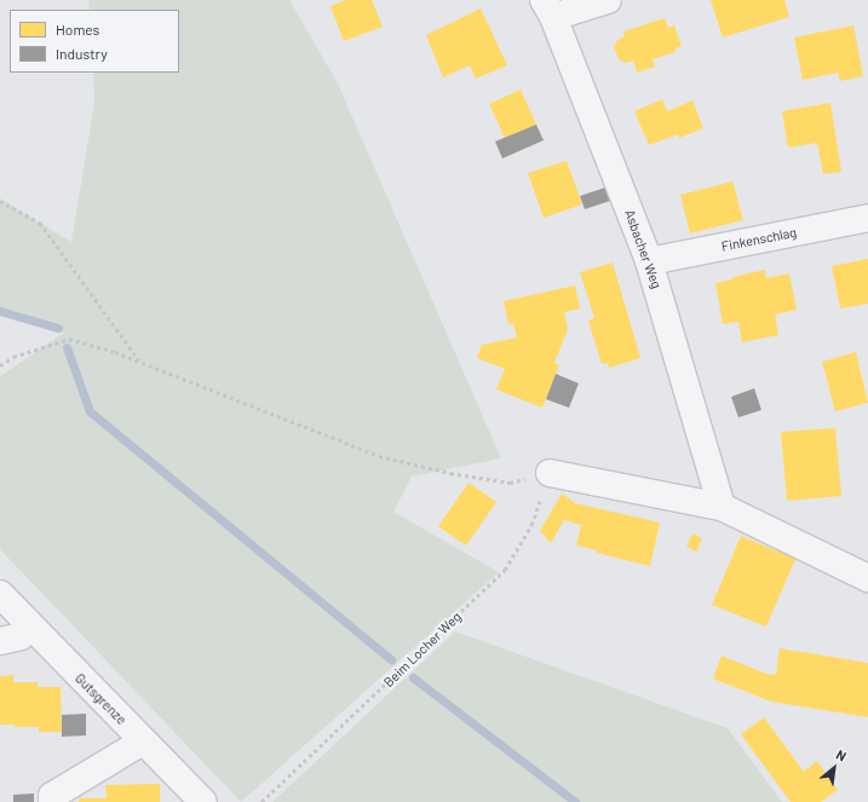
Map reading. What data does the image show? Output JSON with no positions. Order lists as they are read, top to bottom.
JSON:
{
  "streets": {
    "street": ["Finkenschlag", "Asbacher Weg", "Gutsgrenze"],
    "path": ["Beim Locher Weg"]
  },
  "crossings": [
    ["Finkenschlag", "Asbacher Weg"]
  ],
  "legend": ["Homes", "Industry"],
  "north": "top right"
}
